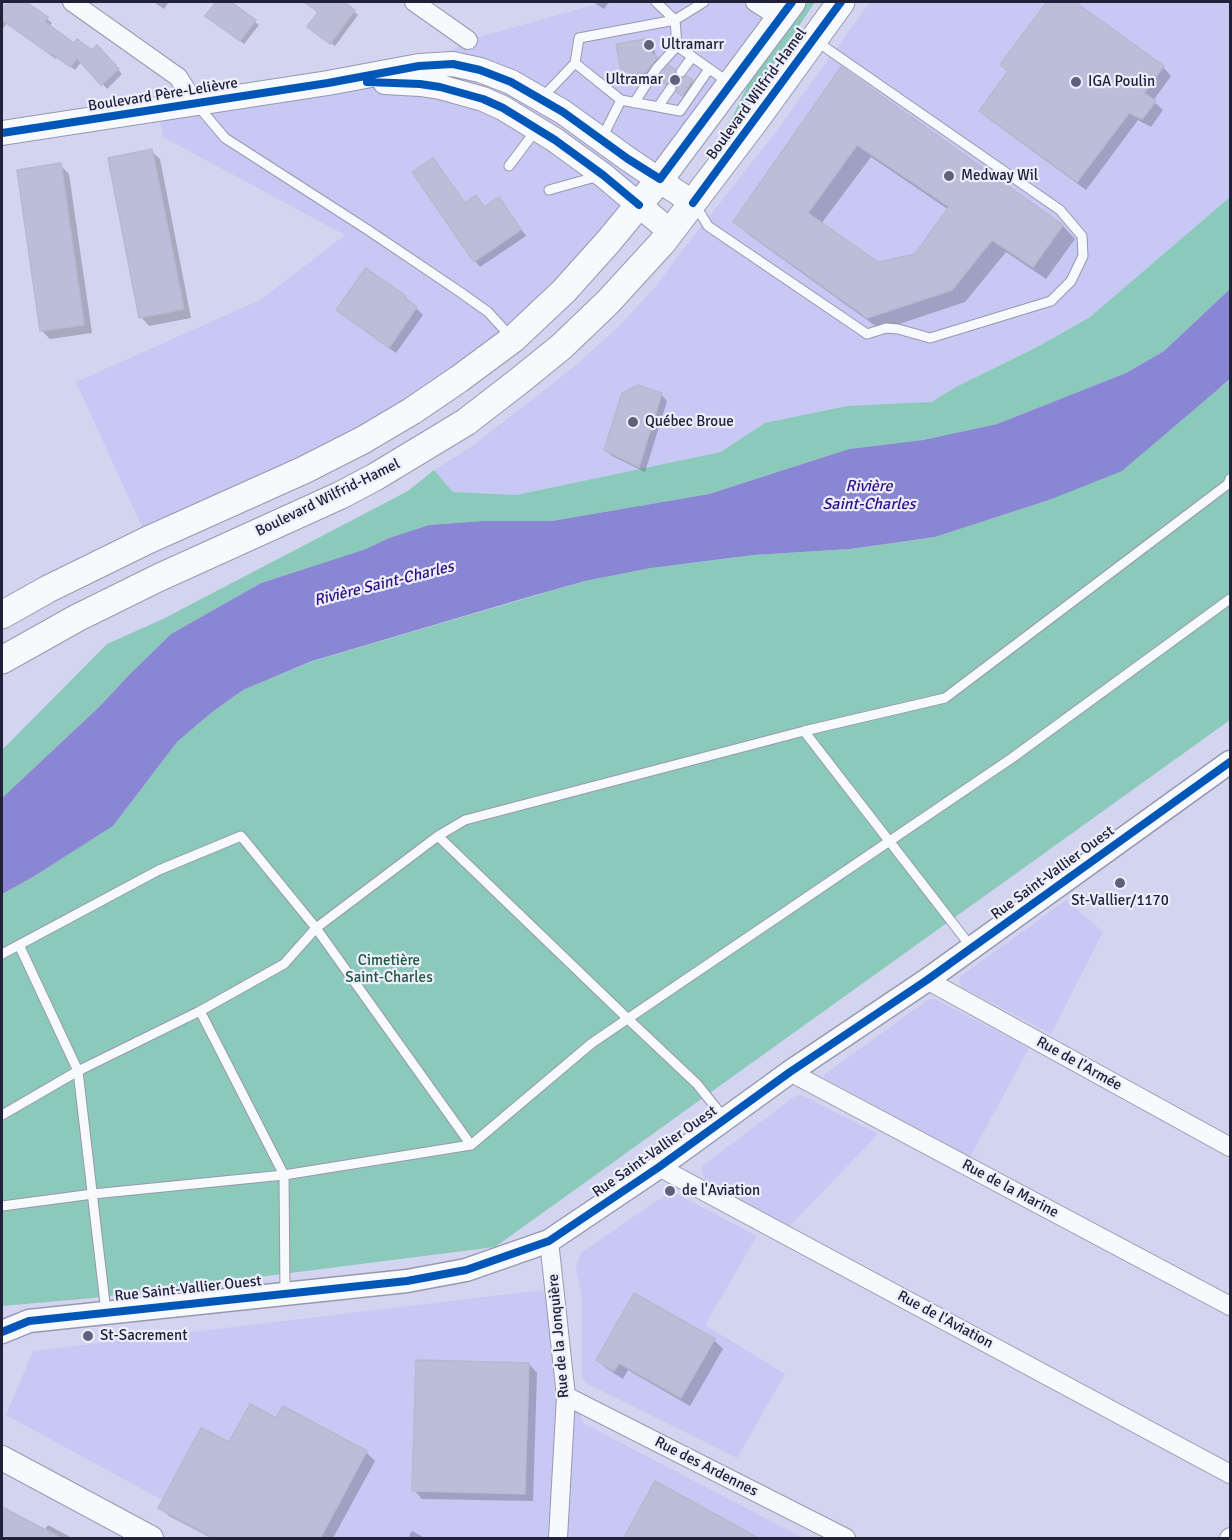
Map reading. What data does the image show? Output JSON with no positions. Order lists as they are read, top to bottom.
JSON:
{
  "streets": {
    "main road": ["Boulevard Wilfrid-Hamel", "Boulevard Père-Lelièvre"],
    "street": [
      "Rue Saint-Vallier Ouest",
      "Rue de l'Armée",
      "Rue de la Marine",
      "Rue de l'Aviation",
      "Rue de la Jonquière",
      "Rue des Ardennes"
    ]
  },
  "crossings": [
    ["Boulevard Wilfrid-Hamel", "Boulevard Père-Lelièvre"],
    ["Rue Saint-Vallier Ouest", "Rue de l'Armée"],
    ["Rue Saint-Vallier Ouest", "Rue de la Marine"],
    ["Rue Saint-Vallier Ouest", "Rue de l'Aviation"],
    ["Rue Saint-Vallier Ouest", "Rue de la Jonquière"],
    ["Rue de la Jonquière", "Rue des Ardennes"]
  ],
  "water": ["Rivière Saint-Charles"],
  "parks": ["Cimetière Saint-Charles"],
  "places": [
    "Ultramarr",
    "Ultramar",
    "IGA Poulin",
    "Medway Wil",
    "Québec Broue",
    "St-Vallier/1170",
    "de l'Aviation",
    "St-Sacrement"
  ]
}
